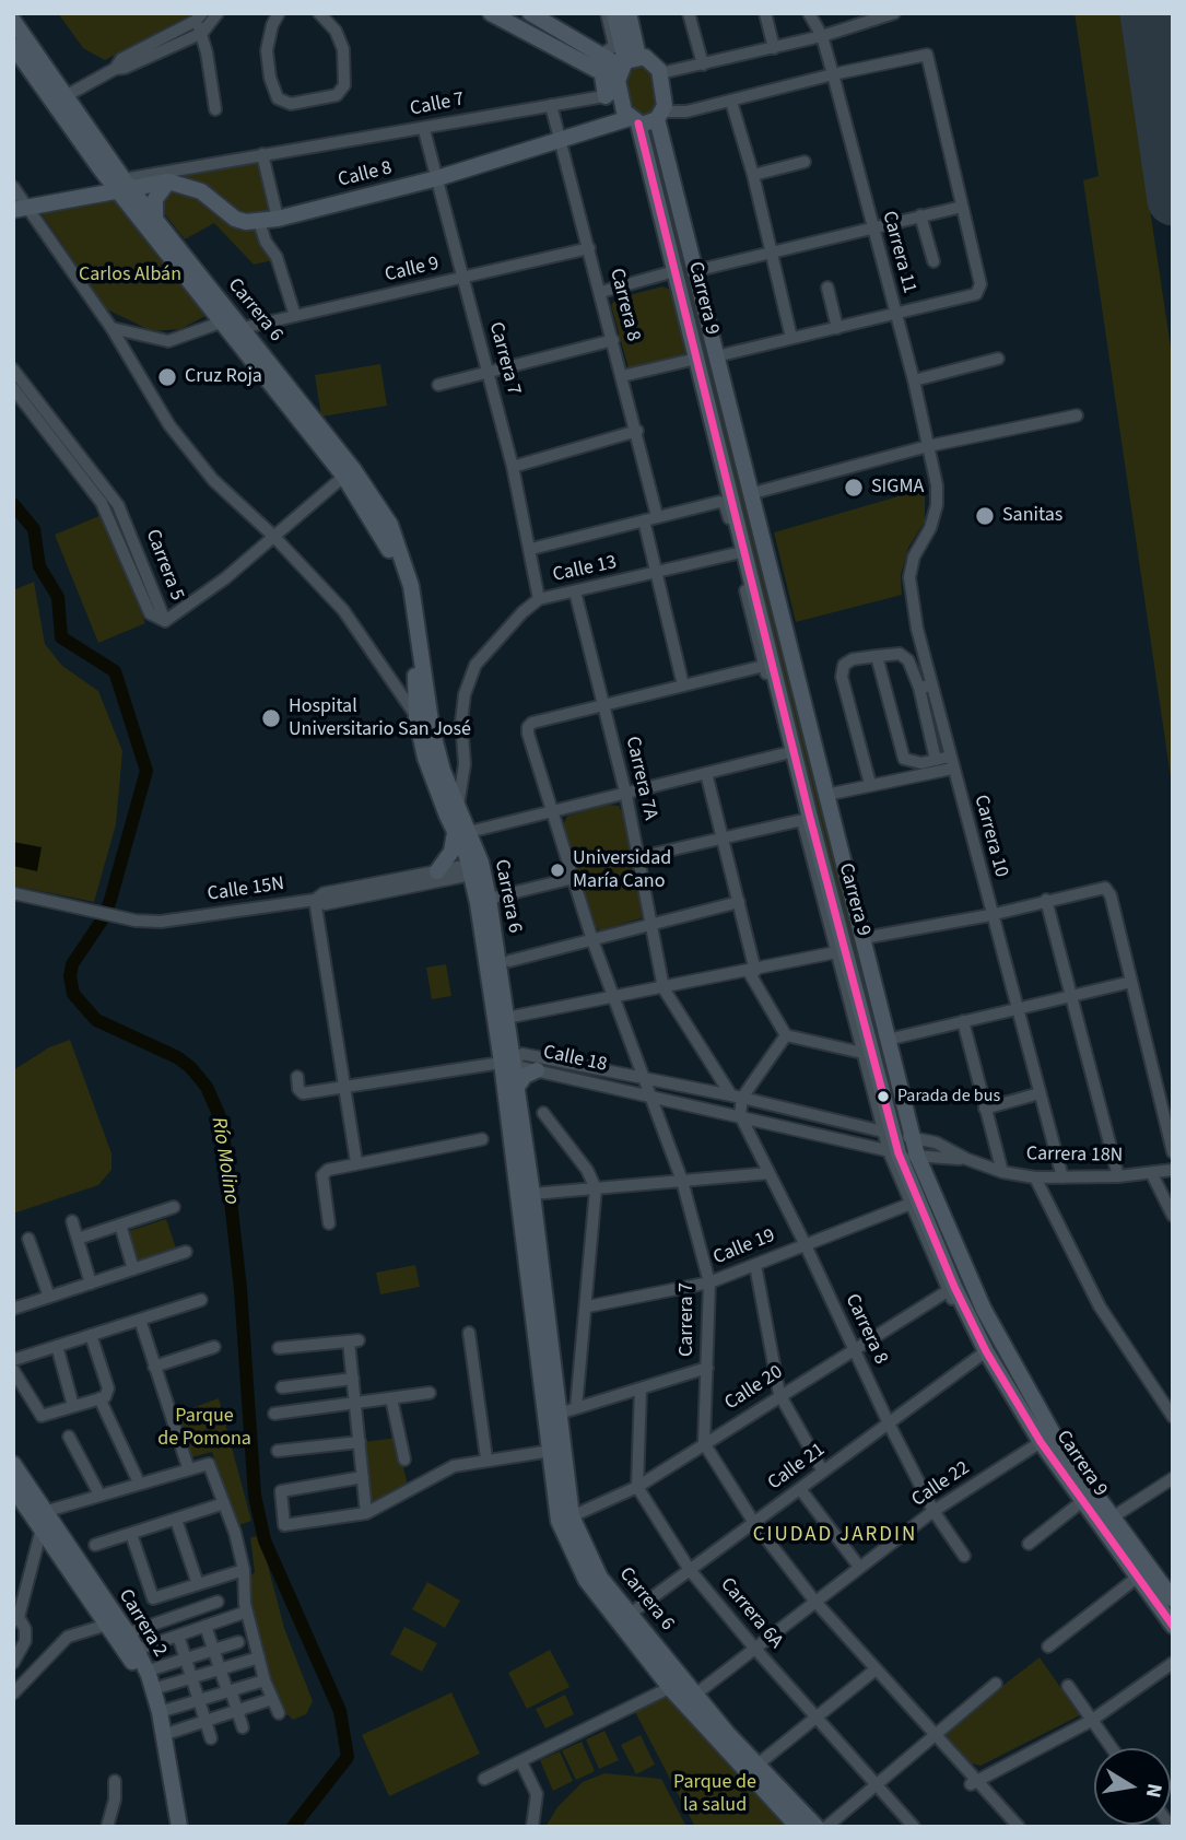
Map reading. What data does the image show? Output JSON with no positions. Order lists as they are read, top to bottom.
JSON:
{
  "streets": {
    "main road": [
      "Calle 8",
      "Carrera 9",
      "Carrera 6",
      "Carrera 2"
    ],
    "street": [
      "Calle 7",
      "Carrera 11",
      "Calle 9",
      "Carrera 8",
      "Carrera 7",
      "Carrera 5",
      "Calle 13",
      "Carrera 7A",
      "Carrera 10",
      "Calle 15N",
      "Calle 18",
      "Carrera 18N",
      "Calle 19",
      "Calle 20",
      "Calle 21",
      "Calle 22",
      "Carrera 6A"
    ]
  },
  "crossings": [
    ["Calle 7", "Calle 8"],
    ["Calle 7", "Carrera 9"],
    ["Calle 7", "Carrera 8"],
    ["Calle 7", "Carrera 6"],
    ["Calle 7", "Carrera 7"],
    ["Calle 8", "Carrera 9"],
    ["Calle 8", "Carrera 8"],
    ["Calle 8", "Carrera 6"],
    ["Calle 8", "Carrera 7"],
    ["Carrera 11", "Carrera 10"],
    ["Calle 9", "Carrera 8"],
    ["Calle 9", "Carrera 6"],
    ["Calle 9", "Carrera 7"],
    ["Carrera 9", "Calle 18"],
    ["Carrera 9", "Calle 20"],
    ["Carrera 9", "Calle 21"],
    ["Carrera 9", "Calle 22"],
    ["Carrera 8", "Calle 18"],
    ["Carrera 8", "Calle 19"],
    ["Carrera 8", "Calle 20"],
    ["Carrera 8", "Calle 21"],
    ["Carrera 8", "Calle 22"],
    ["Carrera 6", "Calle 13"],
    ["Carrera 6", "Calle 15N"],
    ["Carrera 6", "Calle 18"],
    ["Carrera 6", "Calle 20"],
    ["Carrera 6", "Calle 21"],
    ["Carrera 6", "Calle 22"],
    ["Carrera 7", "Calle 13"],
    ["Carrera 7", "Carrera 7A"],
    ["Carrera 7", "Calle 18"],
    ["Carrera 7", "Calle 19"],
    ["Carrera 7", "Calle 20"],
    ["Calle 13", "Carrera 7A"],
    ["Carrera 7A", "Calle 18"],
    ["Carrera 10", "Carrera 18N"],
    ["Calle 18", "Carrera 18N"],
    ["Calle 20", "Carrera 6A"],
    ["Calle 21", "Carrera 6A"],
    ["Calle 22", "Carrera 6A"]
  ],
  "districts": ["CIUDAD JARDIN"],
  "water": ["Río Molino"],
  "parks": ["Carlos Albán", "Parque de Pomona", "Parque de la salud"],
  "places": [
    "Cruz Roja",
    "SIGMA",
    "Sanitas",
    "Hospital Universitario San José",
    "Universidad María Cano",
    "Parada de bus"
  ],
  "north": "right"
}
